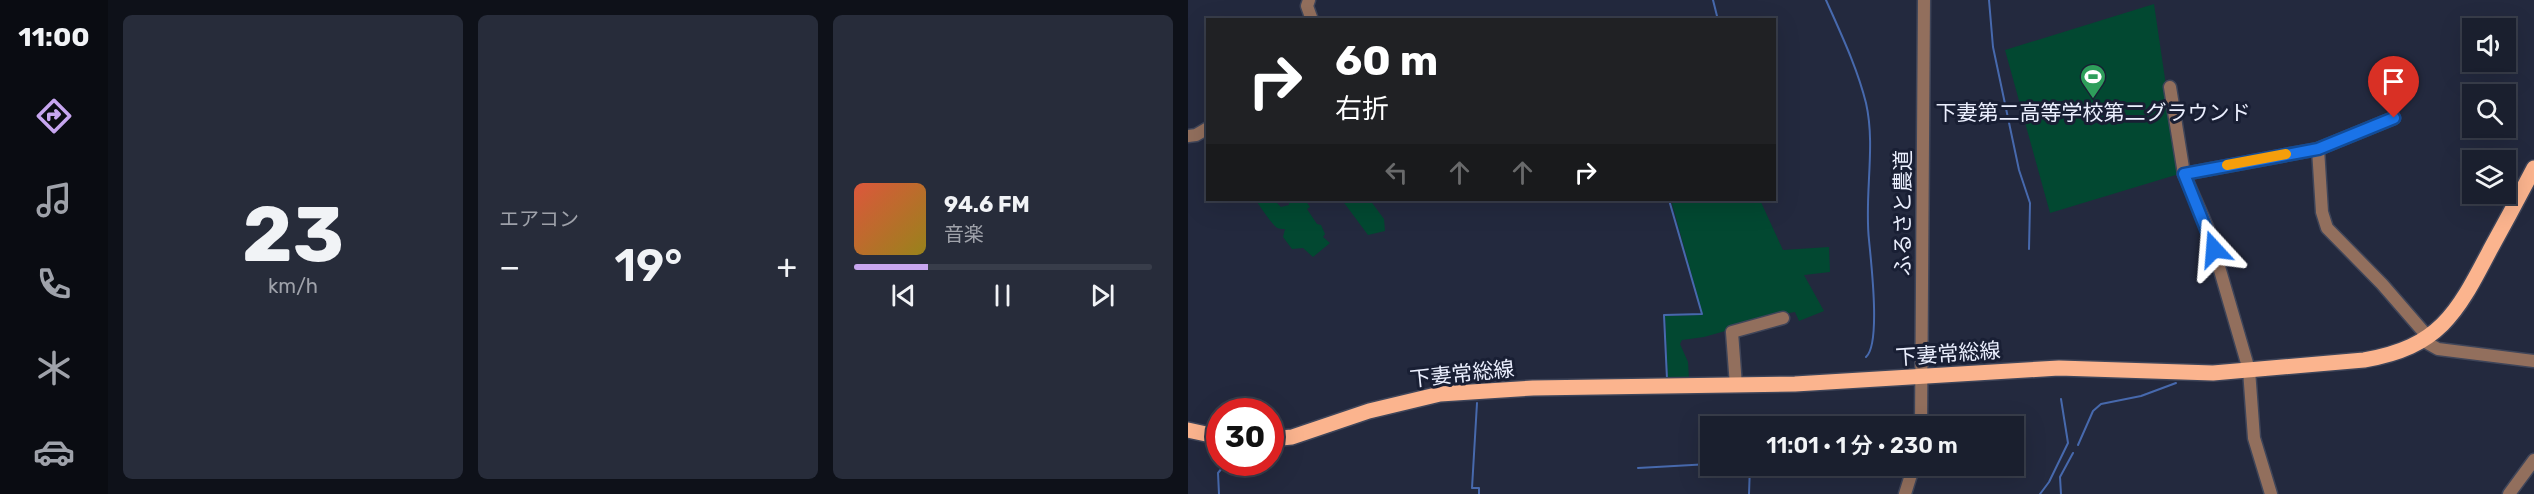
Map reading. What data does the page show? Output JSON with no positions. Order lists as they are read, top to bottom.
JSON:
{
  "streets": {
    "main road": ["下妻常総線"],
    "street": ["ふるさと農道"]
  },
  "crossings": [
    ["ふるさと農道", "下妻常総線"]
  ],
  "places": {
    "sports": ["下妻第二高等学校第二グラウンド"]
  },
  "page": {
    "tabs": "11:00",
    "tile": [
      ["23", "km/h"],
      "エアコン"
    ],
    "turn": ["60 m", "右折"],
    "song": ["94.6 FM", "音楽"],
    "heat": ["−", "19°", "+"],
    "limit": "30",
    "trip": "11:01 · 1 分 · 230 m"
  }
}
